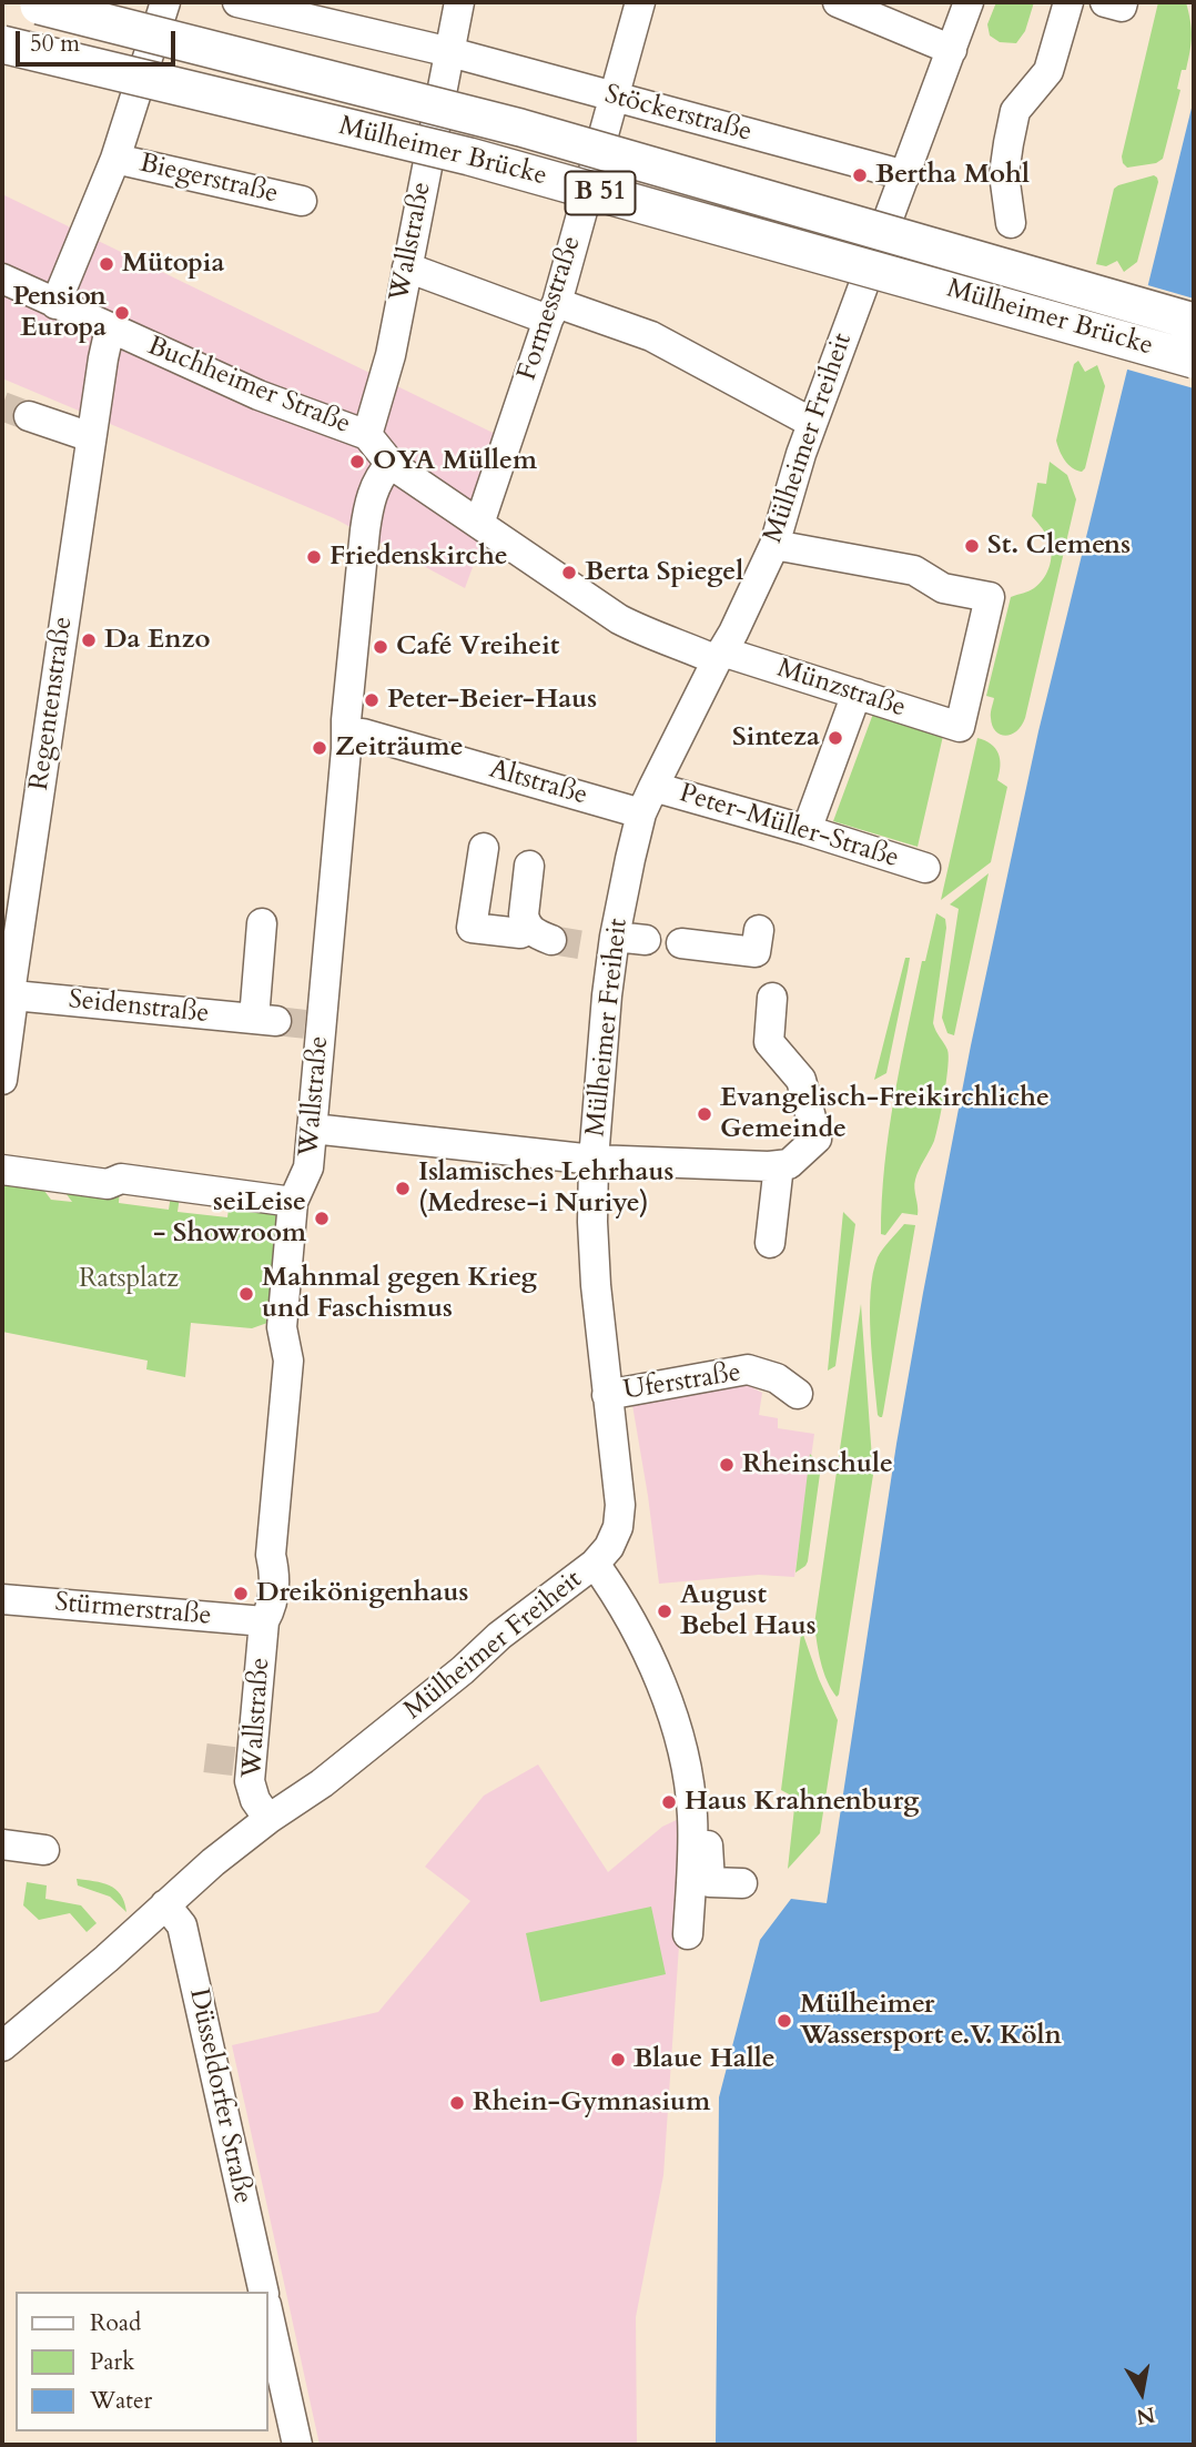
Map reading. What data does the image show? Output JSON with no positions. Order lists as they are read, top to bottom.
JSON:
{
  "streets": {
    "main road": ["Mülheimer Brücke", "B 51"],
    "street": [
      "Stöckerstraße",
      "Biegerstraße",
      "Wallstraße",
      "Formesstraße",
      "Buchheimer Straße",
      "Mülheimer Freiheit",
      "Münzstraße",
      "Regentenstraße",
      "Altstraße",
      "Peter-Müller-Straße",
      "Seidenstraße",
      "Uferstraße",
      "Stürmerstraße",
      "Düsseldorfer Straße"
    ]
  },
  "crossings": [
    ["Stöckerstraße", "Wallstraße"],
    ["Stöckerstraße", "Formesstraße"],
    ["Stöckerstraße", "Mülheimer Freiheit"],
    ["Biegerstraße", "Buchheimer Straße"],
    ["Wallstraße", "Buchheimer Straße"],
    ["Wallstraße", "Mülheimer Freiheit"],
    ["Wallstraße", "Altstraße"],
    ["Wallstraße", "Stürmerstraße"],
    ["Formesstraße", "Buchheimer Straße"],
    ["Buchheimer Straße", "Mülheimer Freiheit"],
    ["Buchheimer Straße", "Münzstraße"],
    ["Buchheimer Straße", "Regentenstraße"],
    ["Mülheimer Freiheit", "Münzstraße"],
    ["Mülheimer Freiheit", "Altstraße"],
    ["Mülheimer Freiheit", "Peter-Müller-Straße"],
    ["Mülheimer Freiheit", "Uferstraße"],
    ["Mülheimer Freiheit", "Düsseldorfer Straße"],
    ["Regentenstraße", "Seidenstraße"]
  ],
  "parks": ["Ratsplatz"],
  "places": [
    "Bertha Mohl",
    "Mütopia",
    "Pension Europa",
    "OYA Müllem",
    "St. Clemens",
    "Friedenskirche",
    "Berta Spiegel",
    "Da Enzo",
    "Café Vreiheit",
    "Peter-Beier-Haus",
    "Sinteza",
    "Zeiträume",
    "Evangelisch-Freikirchliche Gemeinde",
    "Islamisches Lehrhaus (Medrese-i Nuriye)",
    "seiLeise - Showroom",
    "Mahnmal gegen Krieg und Faschismus",
    "Rheinschule",
    "Dreikönigenhaus",
    "August Bebel Haus",
    "Haus Krahnenburg",
    "Mülheimer Wassersport e.V. Köln",
    "Blaue Halle",
    "Rhein-Gymnasium"
  ],
  "legend": ["Road", "Park", "Water"],
  "scale_bar": "50 m",
  "north": "bottom"
}
